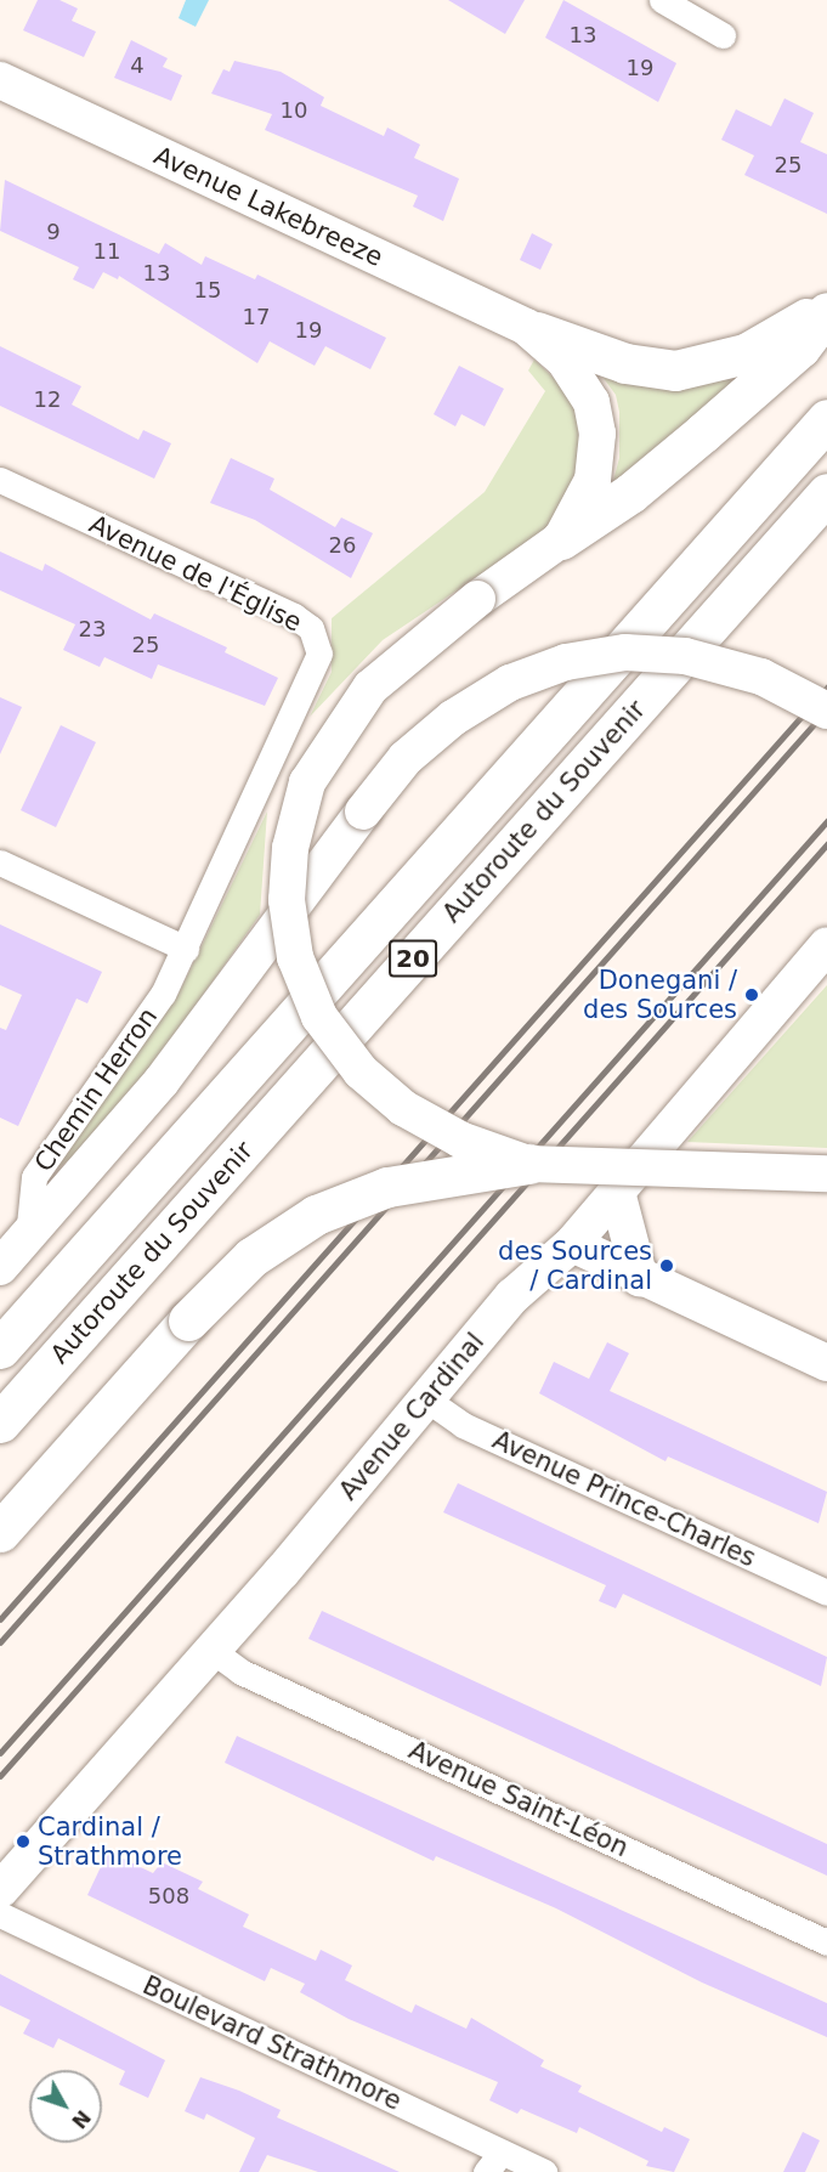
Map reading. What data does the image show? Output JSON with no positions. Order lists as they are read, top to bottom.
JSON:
{
  "streets": {
    "highway": ["Autoroute du Souvenir", "20"],
    "main road": ["Avenue Lakebreeze", "Avenue Cardinal"],
    "street": [
      "Avenue de l'Église",
      "Chemin Herron",
      "Avenue Prince-Charles",
      "Avenue Saint-Léon",
      "Boulevard Strathmore"
    ]
  },
  "crossings": [
    ["Avenue de l'Église", "Chemin Herron"],
    ["Avenue Cardinal", "Avenue Prince-Charles"],
    ["Avenue Cardinal", "Avenue Saint-Léon"]
  ],
  "places": ["Donegani / des Sources", "des Sources / Cardinal", "Cardinal / Strathmore"],
  "house_numbers": [
    "13",
    "4",
    "19",
    "10",
    "25",
    "9",
    "11",
    "13",
    "15",
    "17",
    "19",
    "12",
    "26",
    "23",
    "25",
    "508"
  ],
  "north": "bottom right"
}
